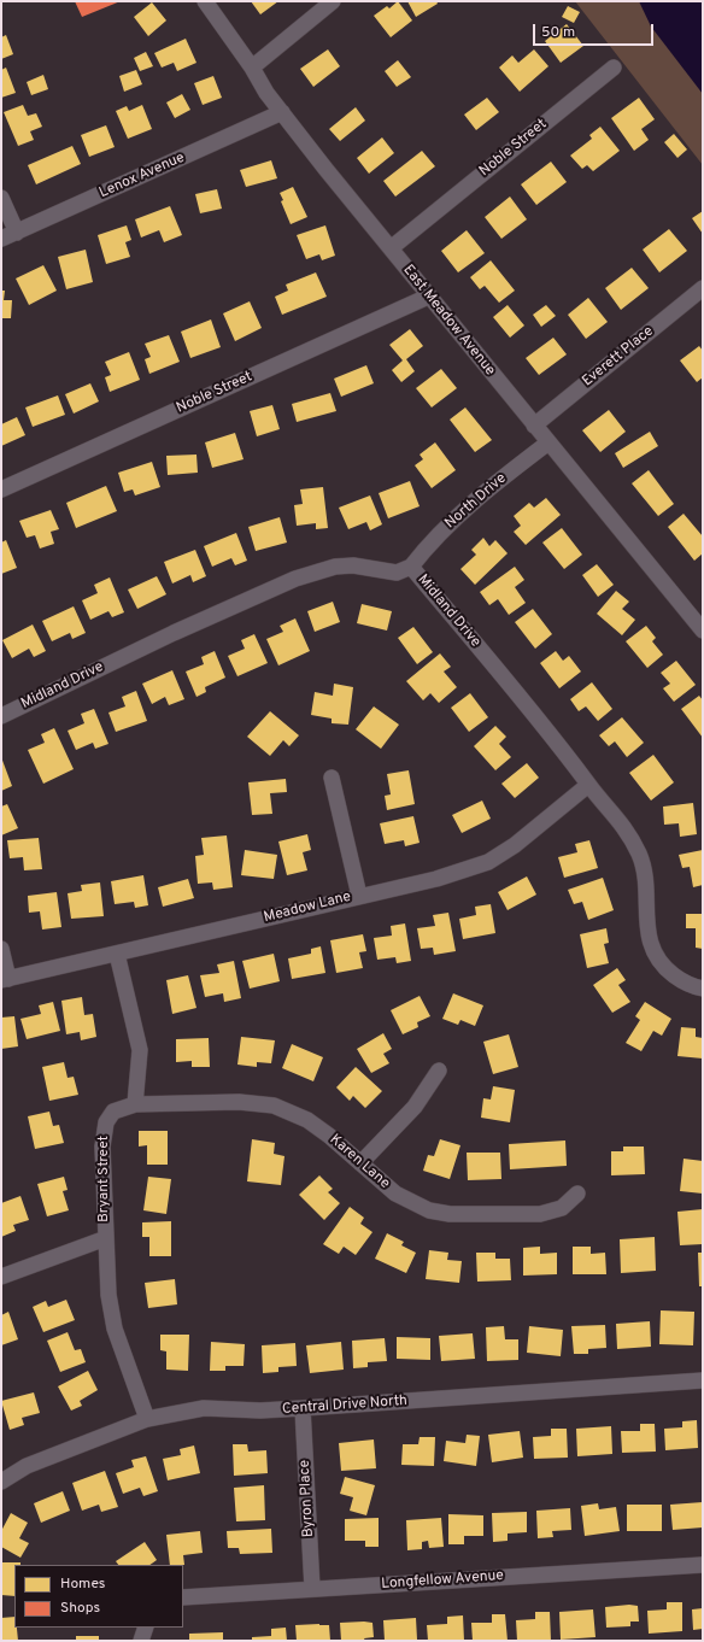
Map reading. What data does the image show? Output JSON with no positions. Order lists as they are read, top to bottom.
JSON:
{
  "streets": {
    "street": [
      "Noble Street",
      "Lenox Avenue",
      "East Meadow Avenue",
      "Everett Place",
      "North Drive",
      "Midland Drive",
      "Meadow Lane",
      "Karen Lane",
      "Bryant Street",
      "Central Drive North",
      "Byron Place",
      "Longfellow Avenue"
    ]
  },
  "crossings": [
    ["Noble Street", "East Meadow Avenue"],
    ["Lenox Avenue", "East Meadow Avenue"],
    ["East Meadow Avenue", "Everett Place"],
    ["East Meadow Avenue", "North Drive"],
    ["North Drive", "Midland Drive"],
    ["Midland Drive", "Meadow Lane"],
    ["Karen Lane", "Bryant Street"],
    ["Bryant Street", "Central Drive North"],
    ["Central Drive North", "Byron Place"],
    ["Byron Place", "Longfellow Avenue"]
  ],
  "legend": ["Homes", "Shops"],
  "scale_bar": "50 m"
}
